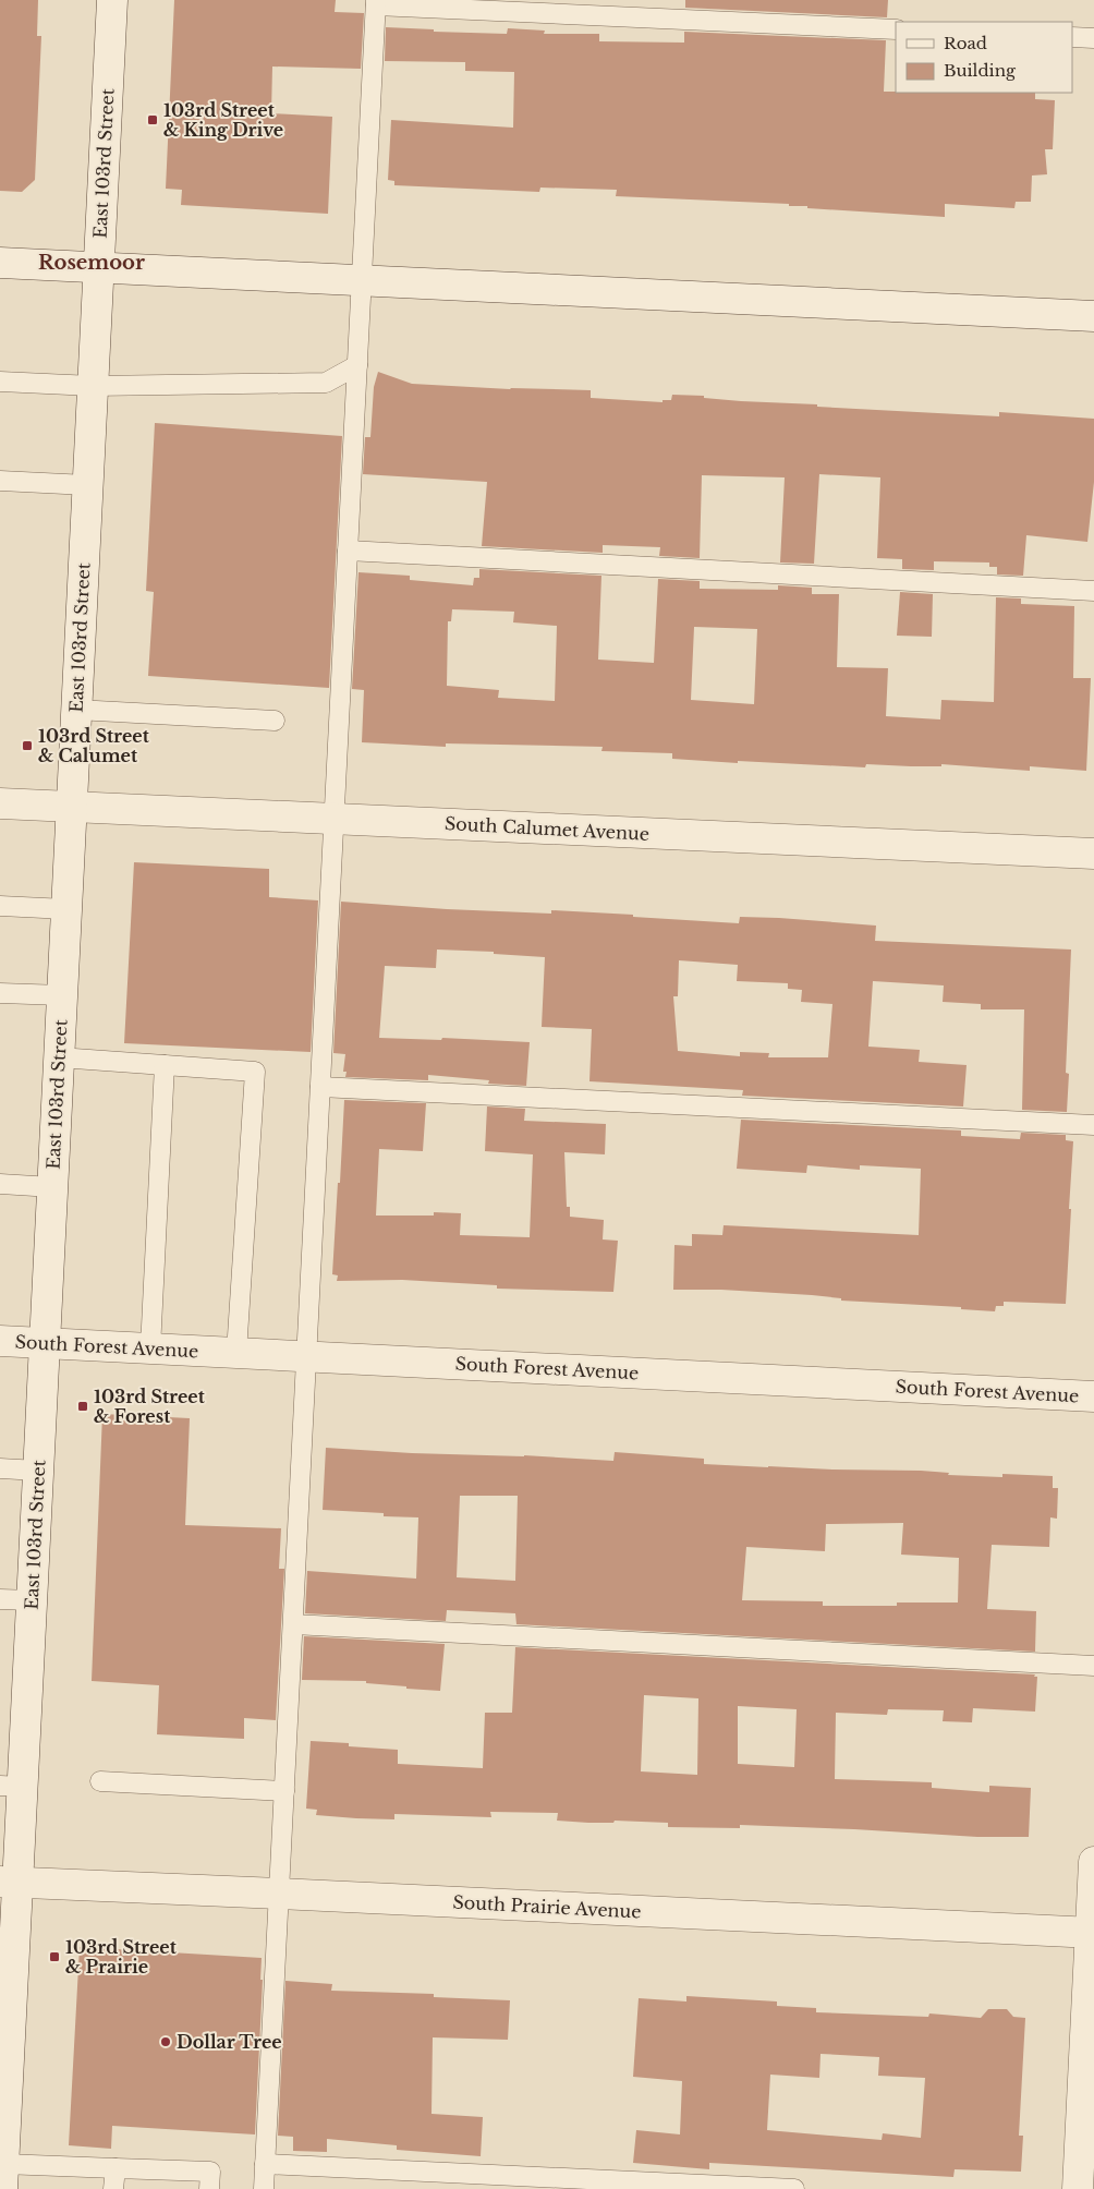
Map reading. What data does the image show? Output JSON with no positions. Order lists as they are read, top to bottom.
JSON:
{
  "streets": {
    "street": [
      "East 103rd Street",
      "South Calumet Avenue",
      "South Forest Avenue",
      "South Prairie Avenue"
    ]
  },
  "crossings": [
    ["East 103rd Street", "South Calumet Avenue"],
    ["East 103rd Street", "South Forest Avenue"],
    ["East 103rd Street", "South Prairie Avenue"]
  ],
  "districts": ["Rosemoor"],
  "places": {
    "transit": [
      "103rd Street & King Drive",
      "103rd Street & Calumet",
      "103rd Street & Forest",
      "103rd Street & Prairie"
    ],
    "other": ["Dollar Tree"]
  },
  "legend": ["Road", "Building"]
}
